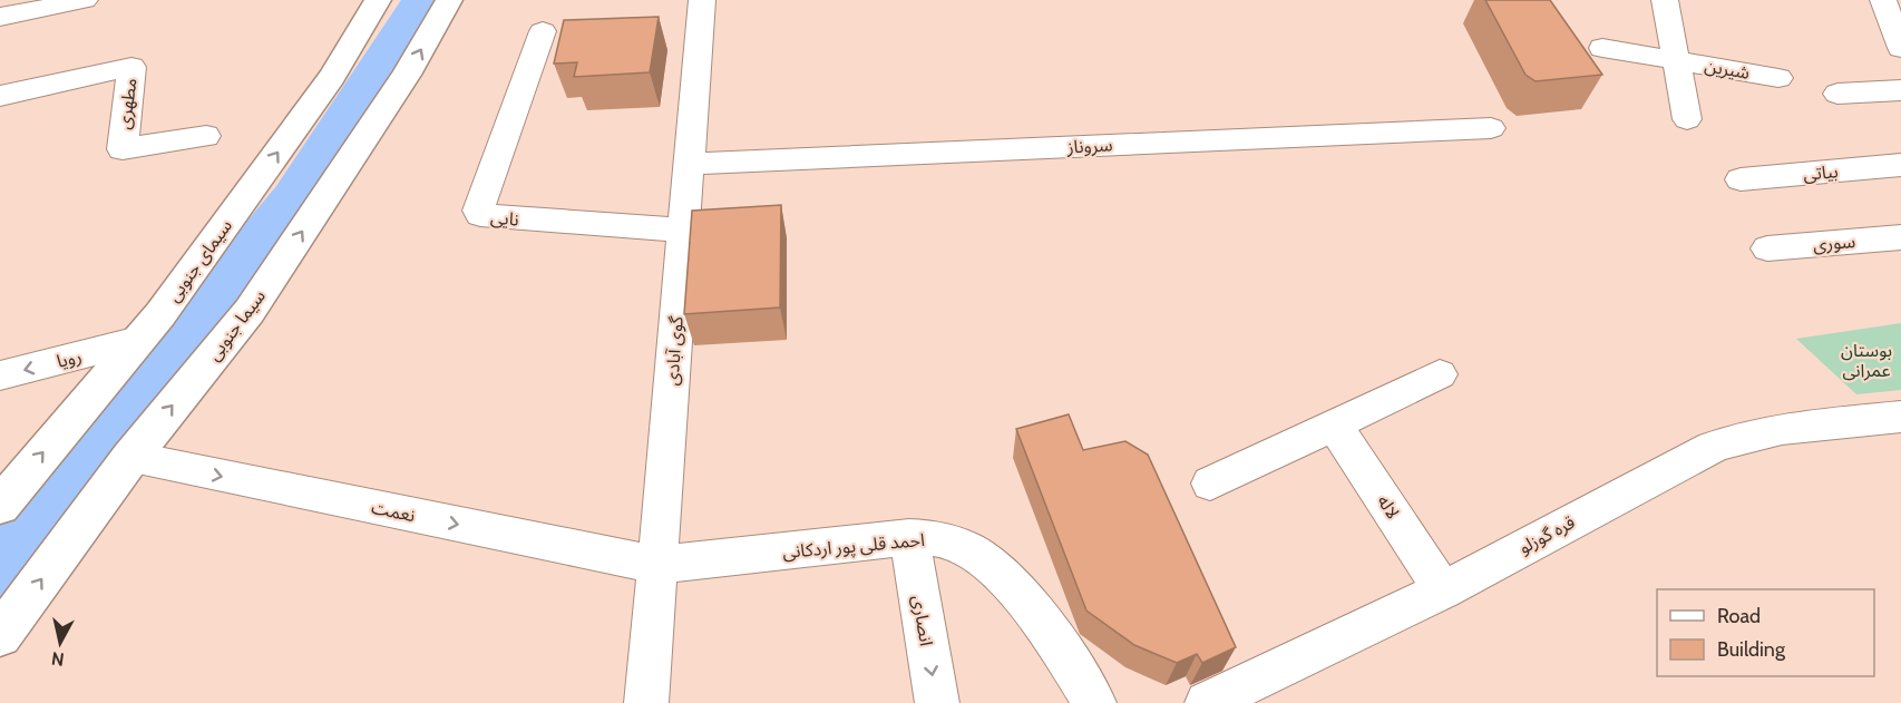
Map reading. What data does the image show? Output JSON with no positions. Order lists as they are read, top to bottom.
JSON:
{
  "streets": {
    "street": [
      "شیرین",
      "مطهری",
      "سروناز",
      "بیاتی",
      "نایی",
      "سوری",
      "سیمای جنوبی",
      "سیما جنوبی",
      "گوی آبادی",
      "رویا",
      "لاله",
      "نعمت",
      "قره گوزلو",
      "احمد قلی پور اردکانی",
      "انصاری"
    ]
  },
  "crossings": [
    ["سروناز", "گوی آبادی"],
    ["نایی", "گوی آبادی"],
    ["سیمای جنوبی", "رویا"],
    ["سیما جنوبی", "نعمت"],
    ["گوی آبادی", "نعمت"],
    ["گوی آبادی", "احمد قلی پور اردکانی"],
    ["لاله", "قره گوزلو"],
    ["نعمت", "احمد قلی پور اردکانی"],
    ["احمد قلی پور اردکانی", "انصاری"]
  ],
  "one_way": [
    "سیمای جنوبی",
    "سیما جنوبی",
    "رویا",
    "نعمت",
    "انصاری"
  ],
  "parks": ["بوستان عمرانی"],
  "legend": ["Road", "Building"],
  "north": "bottom"
}
